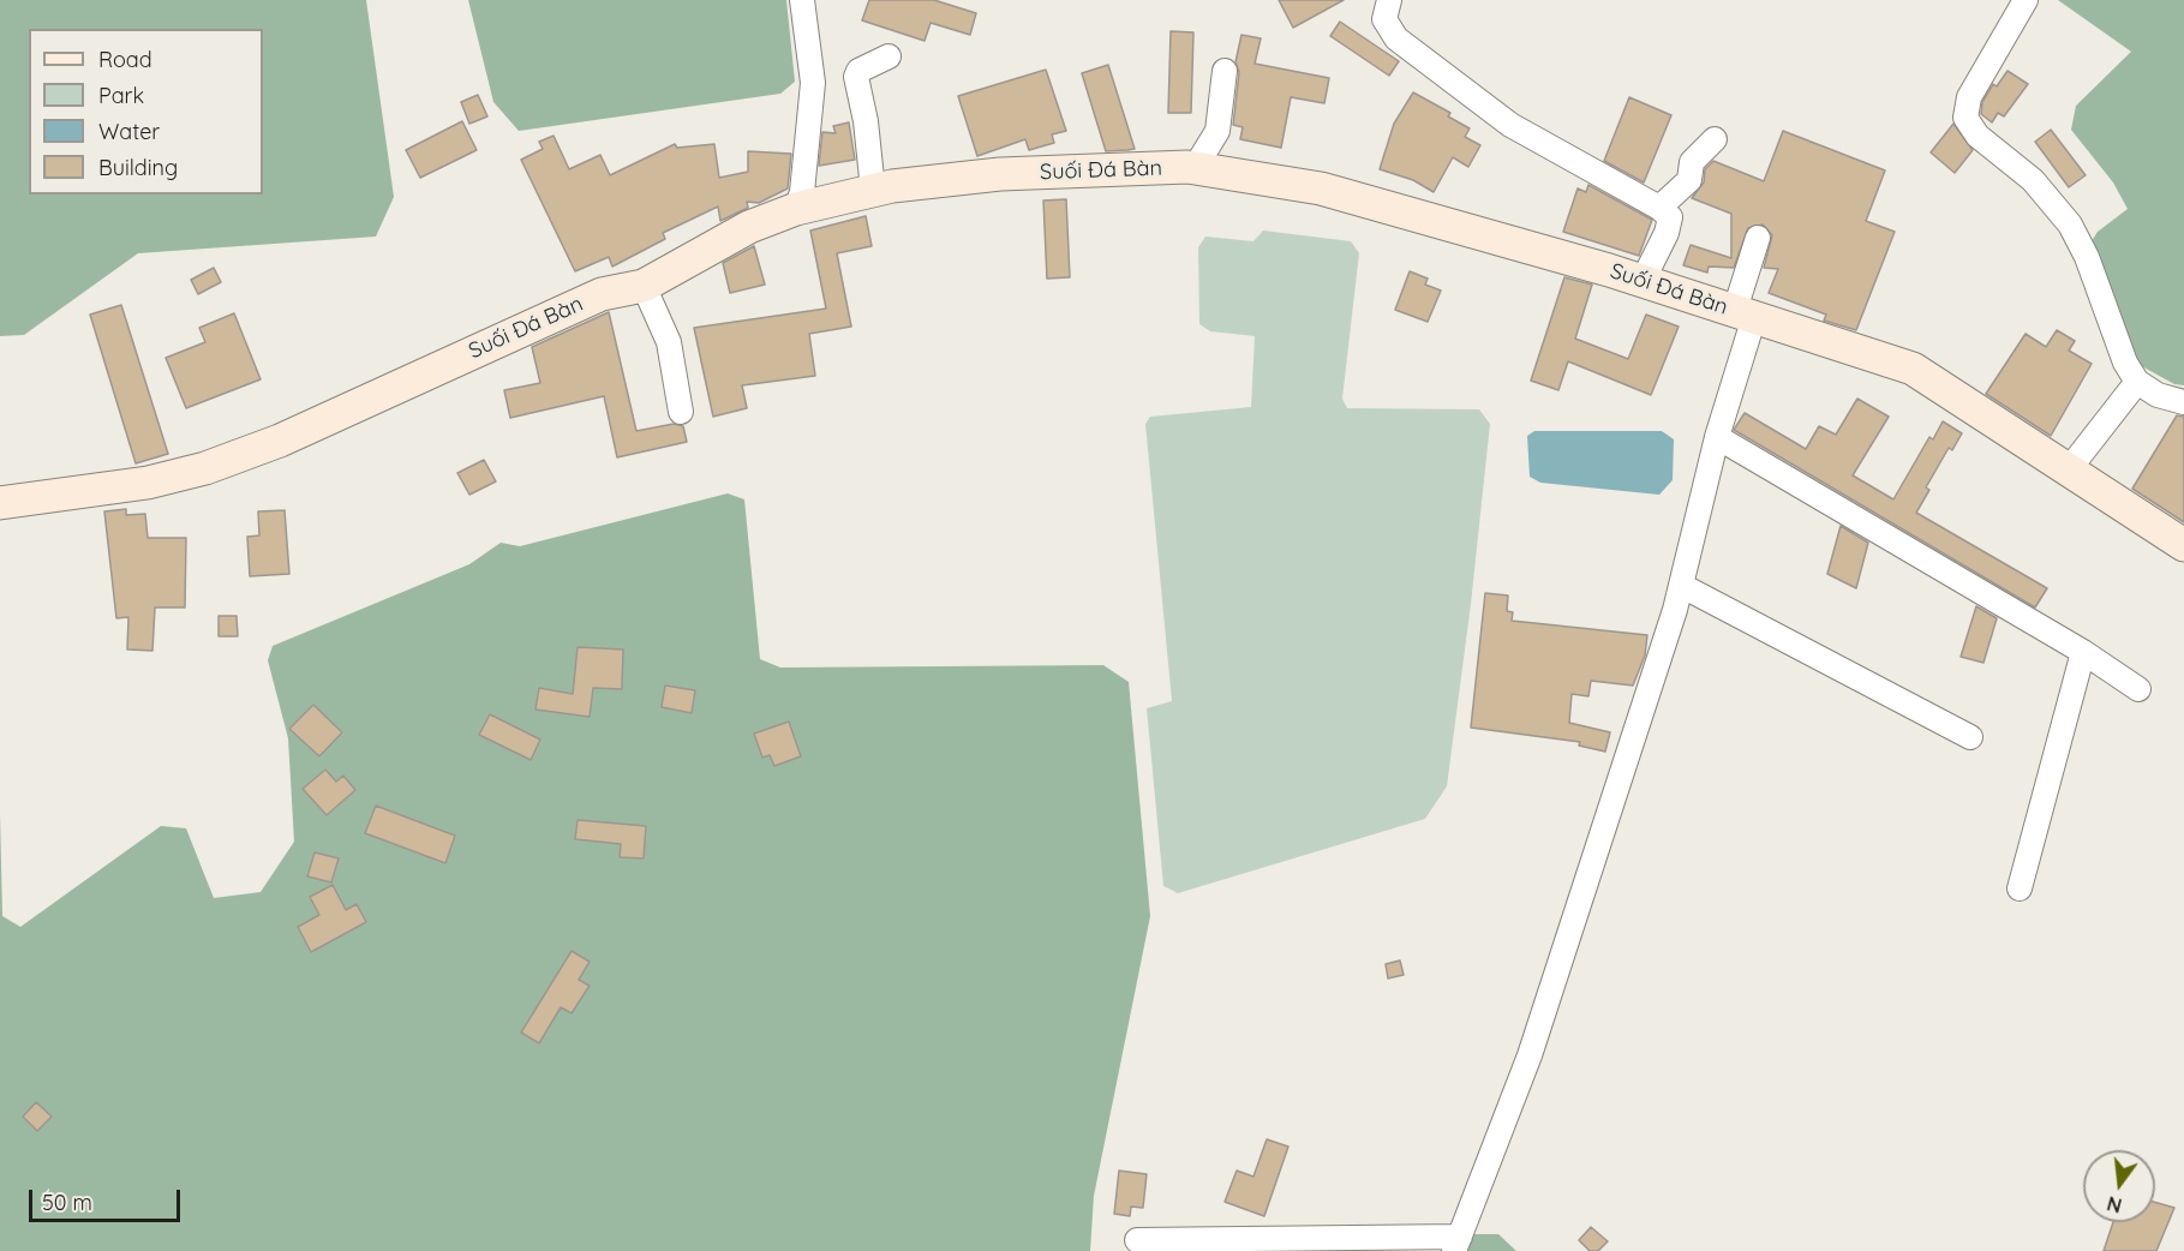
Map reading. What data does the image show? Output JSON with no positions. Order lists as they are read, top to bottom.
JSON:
{
  "streets": {
    "street": ["Suối Đá Bàn"]
  },
  "legend": [
    "Road",
    "Park",
    "Water",
    "Building"
  ],
  "scale_bar": "50 m",
  "north": "bottom"
}
